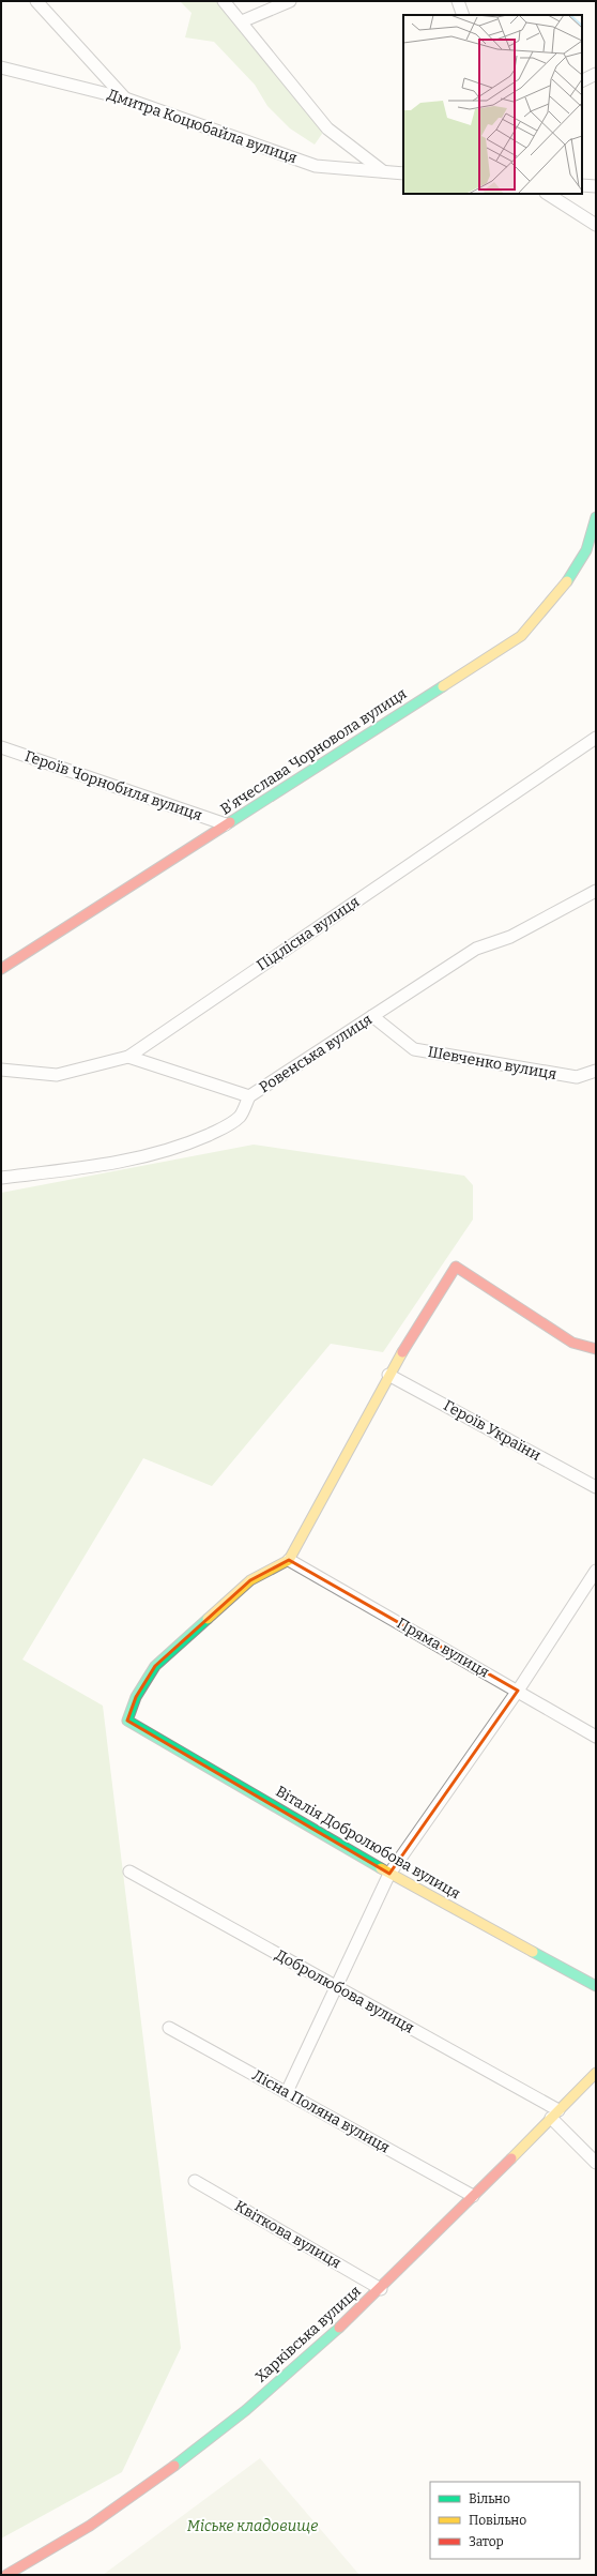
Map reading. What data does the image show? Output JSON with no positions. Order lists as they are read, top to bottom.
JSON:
{
  "streets": {
    "street": [
      "Дмитра Коцюбайла вулиця",
      "В'ячеслава Чорновола вулиця",
      "Героїв Чорнобиля вулиця",
      "Підлісна вулиця",
      "Ровенська вулиця",
      "Шевченко вулиця",
      "Героїв України",
      "Пряма вулиця",
      "Віталія Добролюбова вулиця",
      "Добролюбова вулиця",
      "Лісна Поляна вулиця",
      "Квіткова вулиця",
      "Харківська вулиця"
    ]
  },
  "crossings": [
    ["В'ячеслава Чорновола вулиця", "Героїв Чорнобиля вулиця"],
    ["Ровенська вулиця", "Шевченко вулиця"],
    ["Пряма вулиця", "Віталія Добролюбова вулиця"],
    ["Добролюбова вулиця", "Харківська вулиця"],
    ["Лісна Поляна вулиця", "Харківська вулиця"],
    ["Квіткова вулиця", "Харківська вулиця"]
  ],
  "parks": ["Міське кладовище"],
  "legend": ["Вільно", "Повільно", "Затор"]
}
